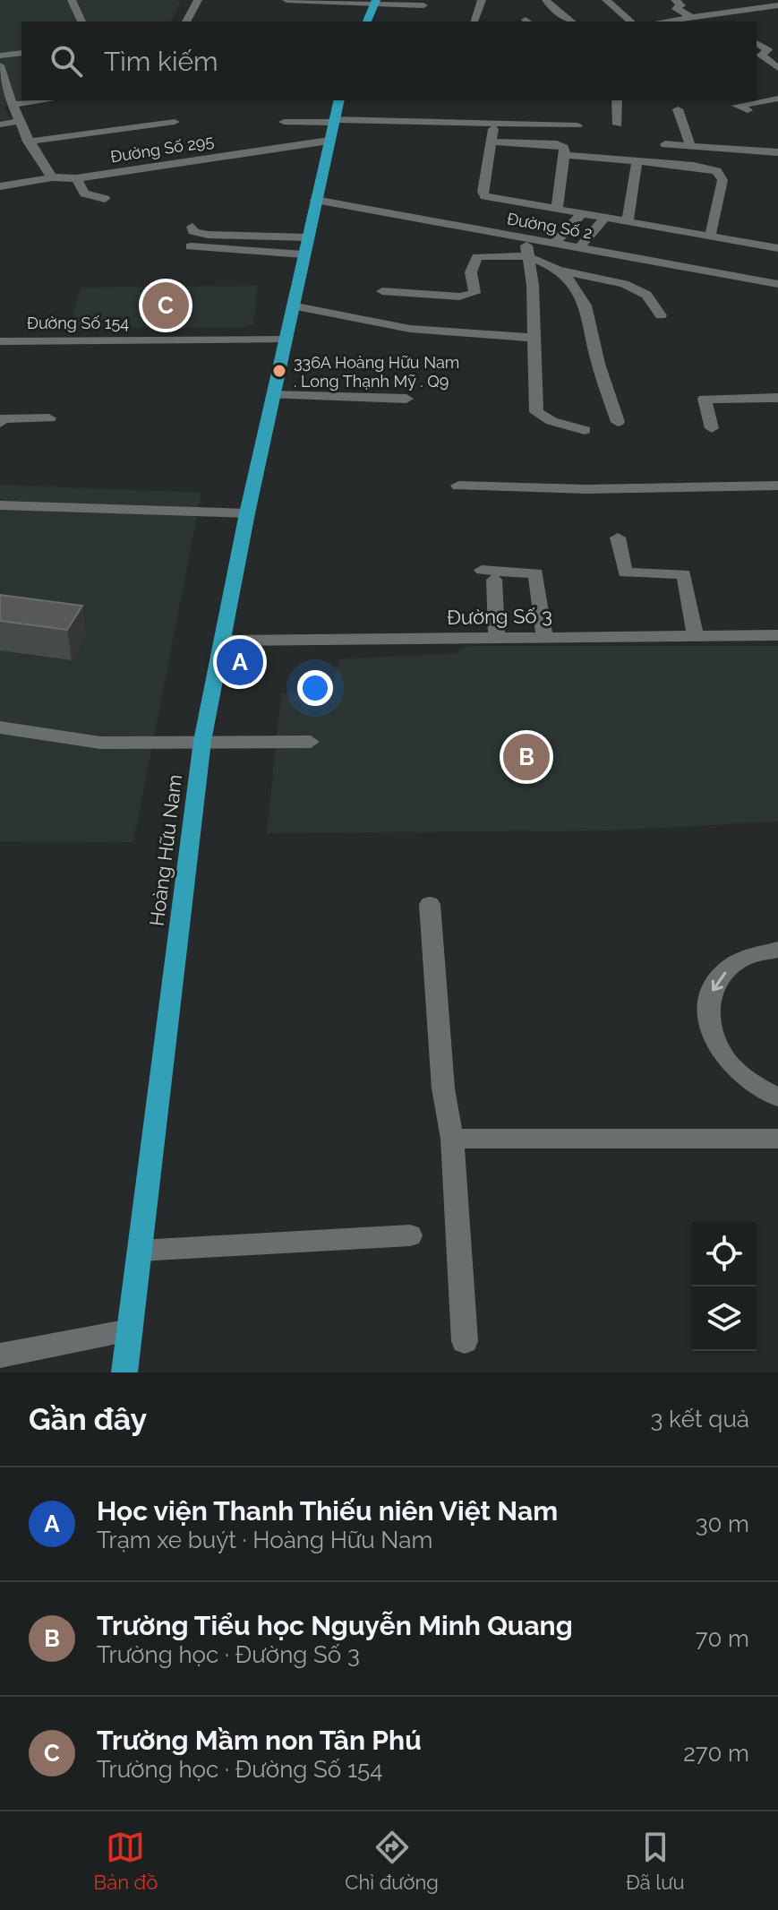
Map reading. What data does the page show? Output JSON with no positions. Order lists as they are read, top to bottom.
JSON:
{
  "streets": {
    "main road": ["Hoàng Hữu Nam"],
    "street": [
      "Đường Số 295",
      "Đường Số 2",
      "Đường Số 154",
      "Đường Số 3"
    ]
  },
  "crossings": [
    ["Đường Số 2", "Hoàng Hữu Nam"],
    ["Đường Số 154", "Hoàng Hữu Nam"],
    ["Đường Số 3", "Hoàng Hữu Nam"]
  ],
  "places": ["336A Hoàng Hữu Nam . Long Thạnh Mỹ . Q9"],
  "page": {
    "search": "Tìm kiếm",
    "pins": ["C", "A", "B"],
    "heading": ["Gần đây", "3 kết quả"],
    "list": [
      {
        "mark": "A",
        "name": "Học viện Thanh Thiếu niên Việt Nam",
        "note": "Trạm xe buýt · Hoàng Hữu Nam",
        "value": "30 m"
      },
      {
        "mark": "B",
        "name": "Trường Tiểu học Nguyễn Minh Quang",
        "note": "Trường học · Đường Số 3",
        "value": "70 m"
      },
      {
        "mark": "C",
        "name": "Trường Mầm non Tân Phú",
        "note": "Trường học · Đường Số 154",
        "value": "270 m"
      }
    ],
    "nav": ["Bản đồ", "Chỉ đường", "Đã lưu"]
  }
}
